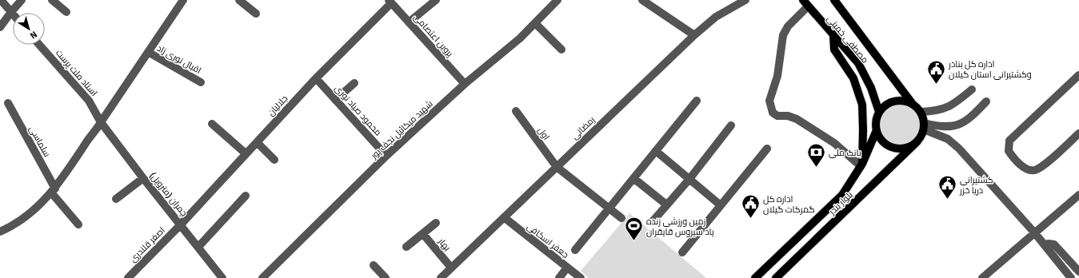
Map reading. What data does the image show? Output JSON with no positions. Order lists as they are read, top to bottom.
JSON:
{
  "streets": {
    "main road": ["مصطفی خمینی", "بلوار بندر"],
    "street": [
      "پروین اعتصامی",
      "اقبال نوری زاد",
      "استاد ملت پرست",
      "جلالیان",
      "محمود صیاد نوری",
      "رمضانی",
      "شهید میکائیل نجف پور",
      "اول",
      "سلماسی",
      "چمران (متروپل)",
      "جعفر اسکافی",
      "اصغر قلندری",
      "بهار"
    ]
  },
  "crossings": [
    ["پروین اعتصامی", "جلالیان"],
    ["پروین اعتصامی", "شهید میکائیل نجف پور"],
    ["مصطفی خمینی", "بلوار بندر"],
    ["استاد ملت پرست", "چمران (متروپل)"],
    ["جلالیان", "محمود صیاد نوری"],
    ["جلالیان", "چمران (متروپل)"],
    ["جلالیان", "اصغر قلندری"],
    ["محمود صیاد نوری", "شهید میکائیل نجف پور"],
    ["رمضانی", "اول"],
    ["رمضانی", "جعفر اسکافی"],
    ["رمضانی", "بهار"],
    ["چمران (متروپل)", "اصغر قلندری"]
  ],
  "places": {
    "public building": ["اداره کل بنادر وکشتیرانی استان گیلان", "کشتیرانی دریا خزر", "اداره کل گمرکات گیلان"],
    "bank": ["بانک ملی"],
    "sports": ["زمین ورزشی زنده یاد سیروس قایقران"]
  },
  "north": "bottom right"
}
